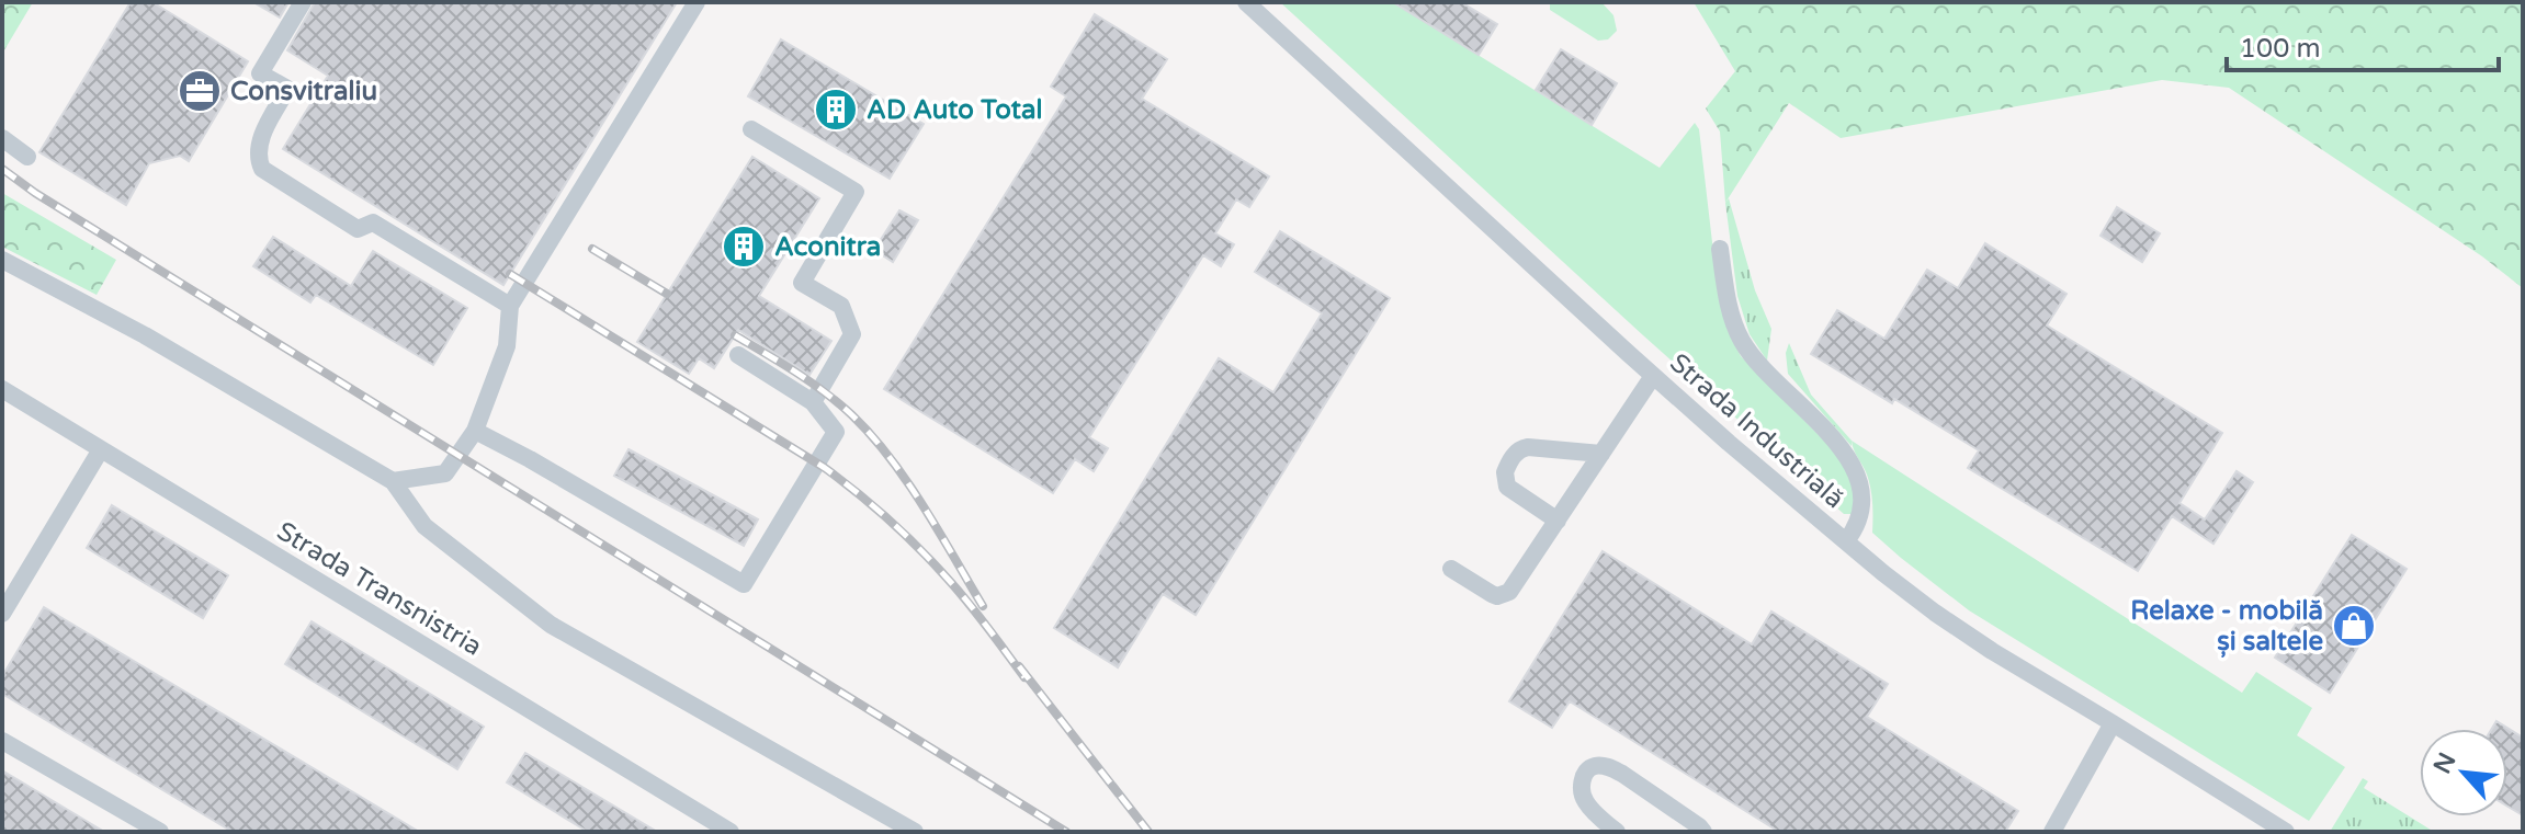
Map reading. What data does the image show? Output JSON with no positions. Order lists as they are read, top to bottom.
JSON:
{
  "streets": {
    "street": ["Strada Industrială", "Strada Transnistria"]
  },
  "places": {
    "office": ["Consvitraliu"],
    "building": ["AD Auto Total", "Aconitra"],
    "shop": ["Relaxe - mobilă și saltele"]
  },
  "scale_bar": "100 m",
  "north": "top left"
}
